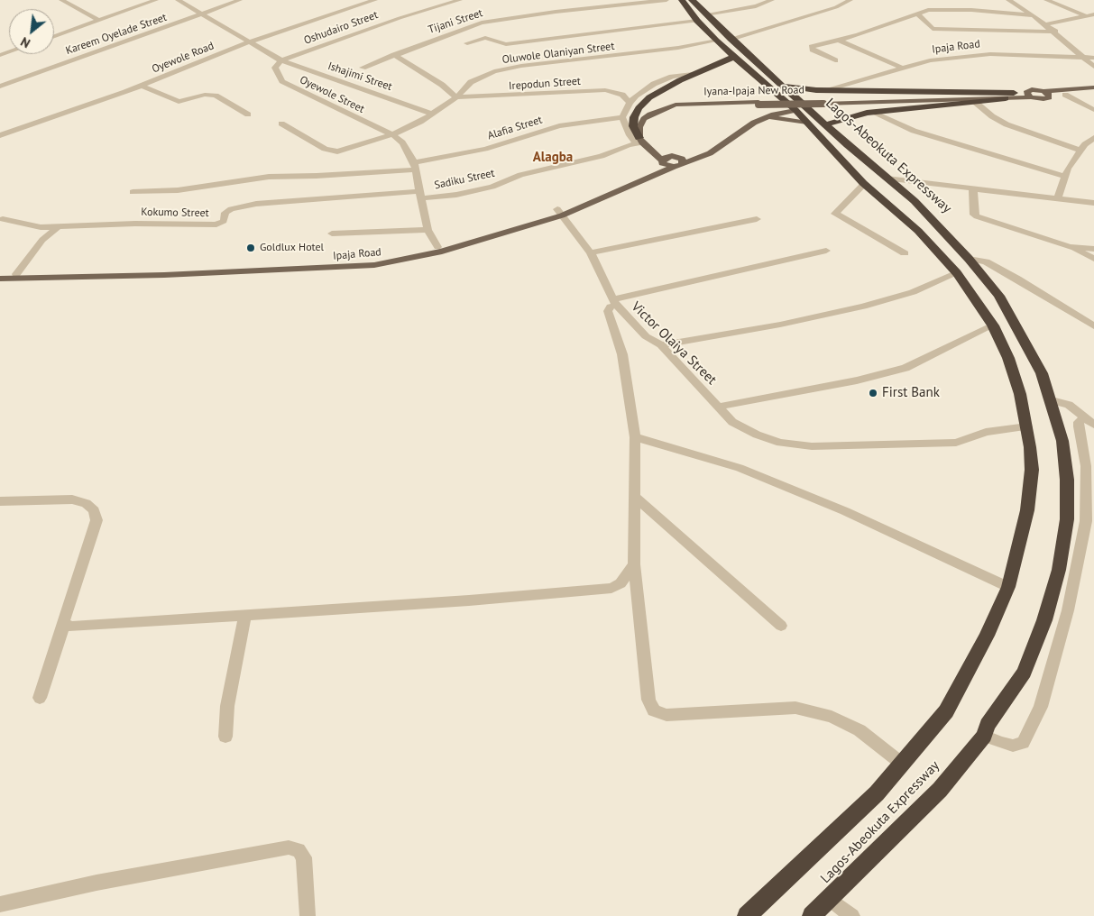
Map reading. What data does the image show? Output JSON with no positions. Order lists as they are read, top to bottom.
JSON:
{
  "streets": {
    "highway": ["Lagos-Abeokuta Expressway"],
    "main road": ["Ipaja Road", "Iyana-Ipaja New Road"],
    "street": [
      "Tijani Street",
      "Oshudairo Street",
      "Kareem Oyelade Street",
      "Oluwole Olaniyan Street",
      "Oyewole Road",
      "Ishajimi Street",
      "Irepodun Street",
      "Oyewole Street",
      "Alafia Street",
      "Sadiku Street",
      "Kokumo Street",
      "Victor Olaiya Street"
    ]
  },
  "crossings": [
    ["Oshudairo Street", "Ishajimi Street"],
    ["Oshudairo Street", "Oyewole Street"],
    ["Ipaja Road", "Iyana-Ipaja New Road"],
    ["Ipaja Road", "Oyewole Street"],
    ["Ipaja Road", "Victor Olaiya Street"],
    ["Oluwole Olaniyan Street", "Ishajimi Street"],
    ["Oluwole Olaniyan Street", "Irepodun Street"],
    ["Oluwole Olaniyan Street", "Oyewole Street"],
    ["Oluwole Olaniyan Street", "Lagos-Abeokuta Expressway"],
    ["Ishajimi Street", "Oyewole Street"],
    ["Iyana-Ipaja New Road", "Sadiku Street"],
    ["Oyewole Street", "Alafia Street"],
    ["Oyewole Street", "Sadiku Street"],
    ["Oyewole Street", "Kokumo Street"],
    ["Lagos-Abeokuta Expressway", "Victor Olaiya Street"],
    ["Sadiku Street", "Kokumo Street"]
  ],
  "districts": ["Alagba"],
  "places": ["Goldlux Hotel", "First Bank"],
  "north": "bottom left"
}
